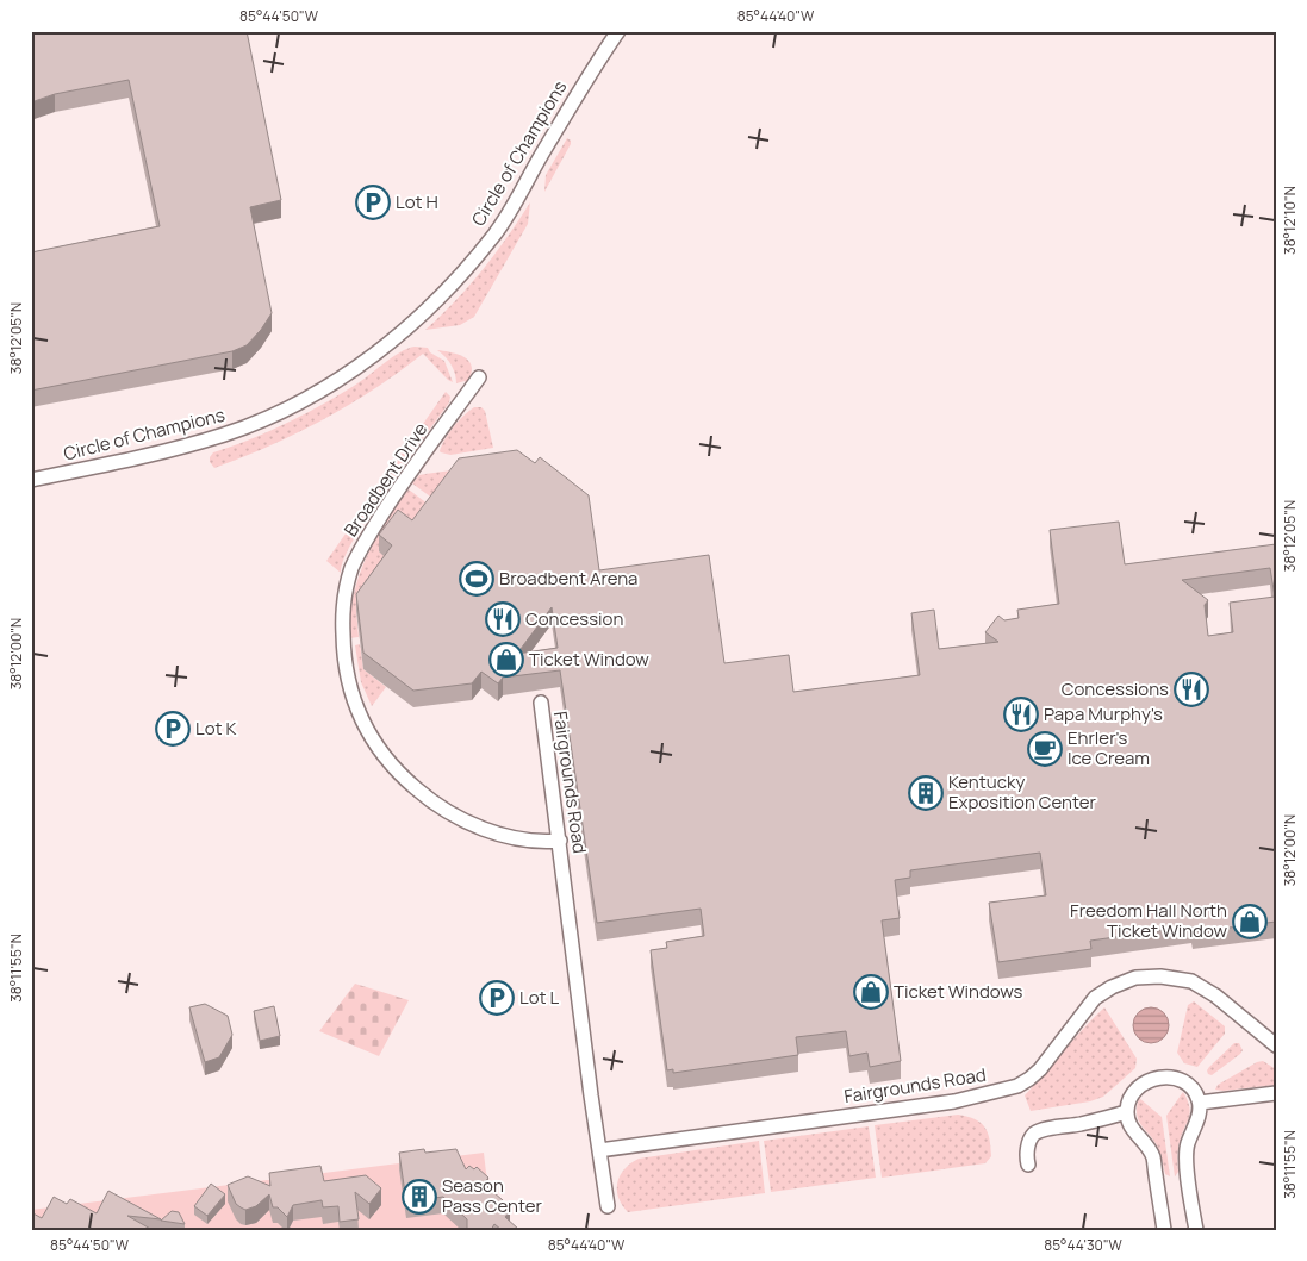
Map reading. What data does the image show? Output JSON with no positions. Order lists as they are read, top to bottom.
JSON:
{
  "streets": {
    "street": ["Circle of Champions", "Broadbent Drive", "Fairgrounds Road"]
  },
  "crossings": [
    ["Broadbent Drive", "Fairgrounds Road"]
  ],
  "places": {
    "parking": ["Lot H", "Lot K", "Lot L"],
    "sports": ["Broadbent Arena"],
    "restaurant": ["Concession", "Concessions", "Papa Murphy's"],
    "shop": ["Ticket Window", "Freedom Hall North Ticket Window", "Ticket Windows"],
    "cafe": ["Ehrler's Ice Cream"],
    "building": ["Kentucky Exposition Center", "Season Pass Center"]
  },
  "coordinates": [
    "85°44'50\"W",
    "85°44'40\"W",
    "38°12'10\"N",
    "38°12'05\"N",
    "38°12'00\"N",
    "38°11'55\"N",
    "85°44'30\"W"
  ]
}
